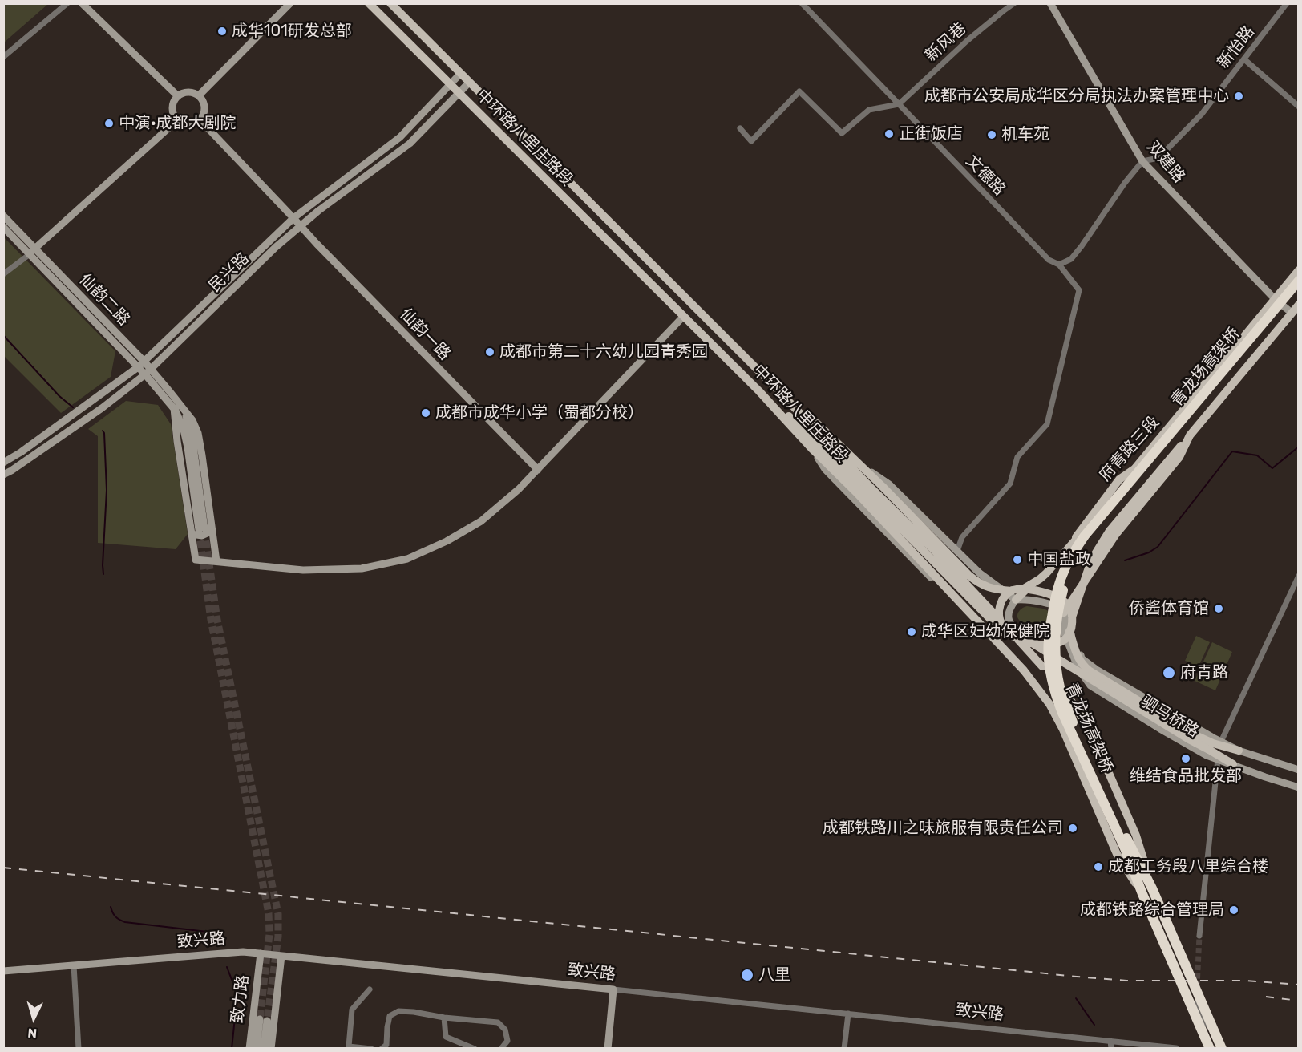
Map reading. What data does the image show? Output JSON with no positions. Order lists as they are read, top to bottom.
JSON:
{
  "streets": {
    "highway": ["青龙场高架桥"],
    "main road": ["中环路八里庄路段", "府青路三段"],
    "street": [
      "新风巷",
      "新怡路",
      "双建路",
      "文德路",
      "民兴路",
      "仙韵二路",
      "仙韵一路",
      "驷马桥路",
      "致兴路",
      "致力路"
    ]
  },
  "crossings": [
    ["新风巷", "文德路"],
    ["新怡路", "双建路"],
    ["中环路八里庄路段", "民兴路"],
    ["中环路八里庄路段", "青龙场高架桥"],
    ["双建路", "府青路三段"],
    ["民兴路", "仙韵二路"],
    ["民兴路", "仙韵一路"],
    ["致兴路", "致力路"]
  ],
  "places": [
    "成华101研发总部",
    "成都市公安局成华区分局执法办案管理中心",
    "中演·成都大剧院",
    "正街饭店",
    "机车苑",
    "成都市第二十六幼儿园青秀园",
    "成都市成华小学（蜀都分校）",
    "中国盐政",
    "侨酱体育馆",
    "成华区妇幼保健院",
    "府青路",
    "维结食品批发部",
    "成都铁路川之味旅服有限责任公司",
    "成都工务段八里综合楼",
    "成都铁路综合管理局",
    "八里"
  ],
  "north": "bottom"
}
